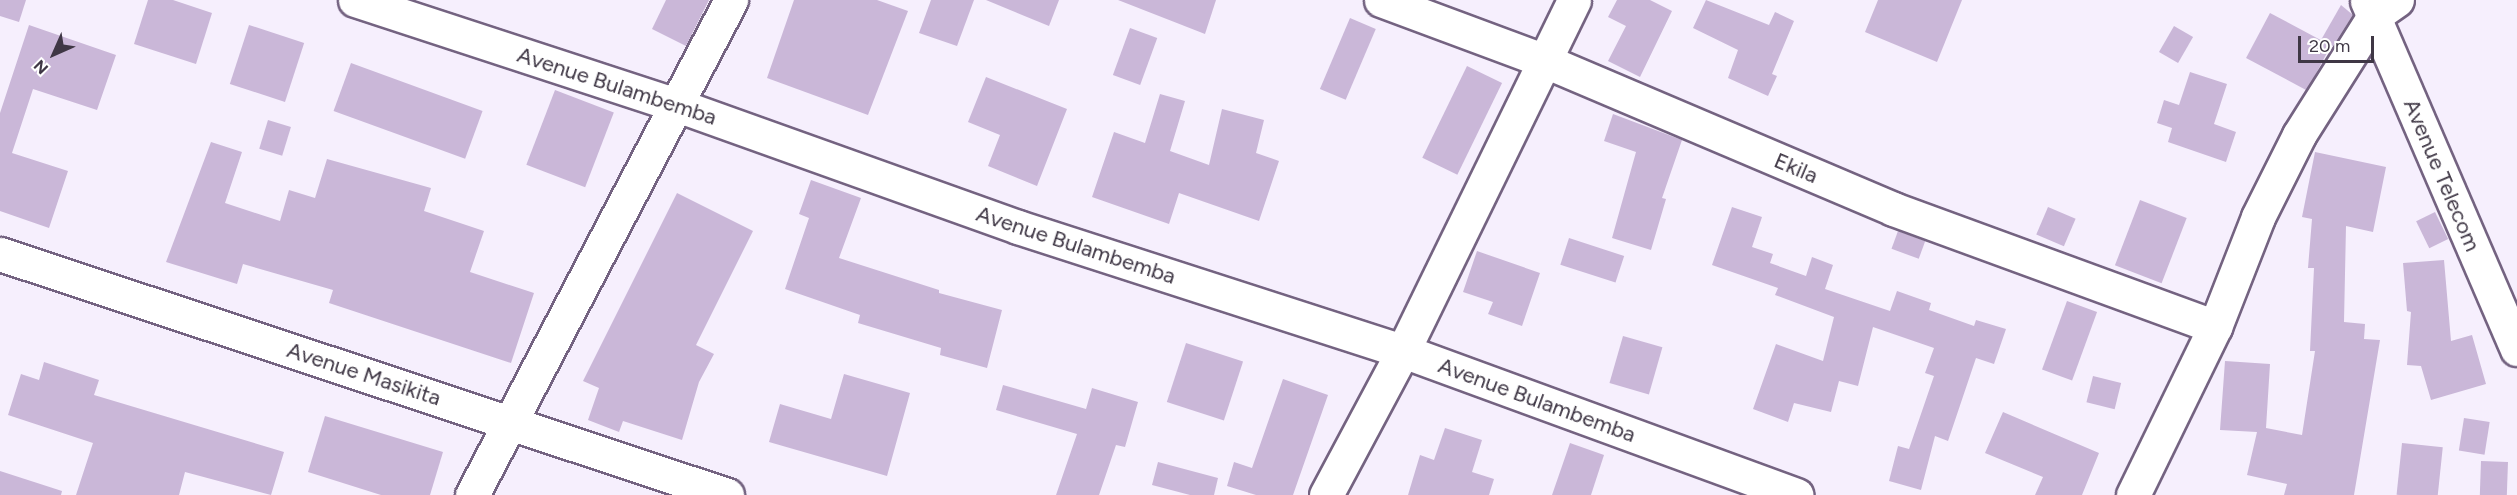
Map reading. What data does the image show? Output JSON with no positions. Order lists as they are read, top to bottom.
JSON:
{
  "streets": {
    "street": [
      "Avenue Bulambemba",
      "Ekila",
      "Avenue Telecom",
      "Avenue Masikita"
    ]
  },
  "scale_bar": "20 m",
  "north": "bottom left"
}
